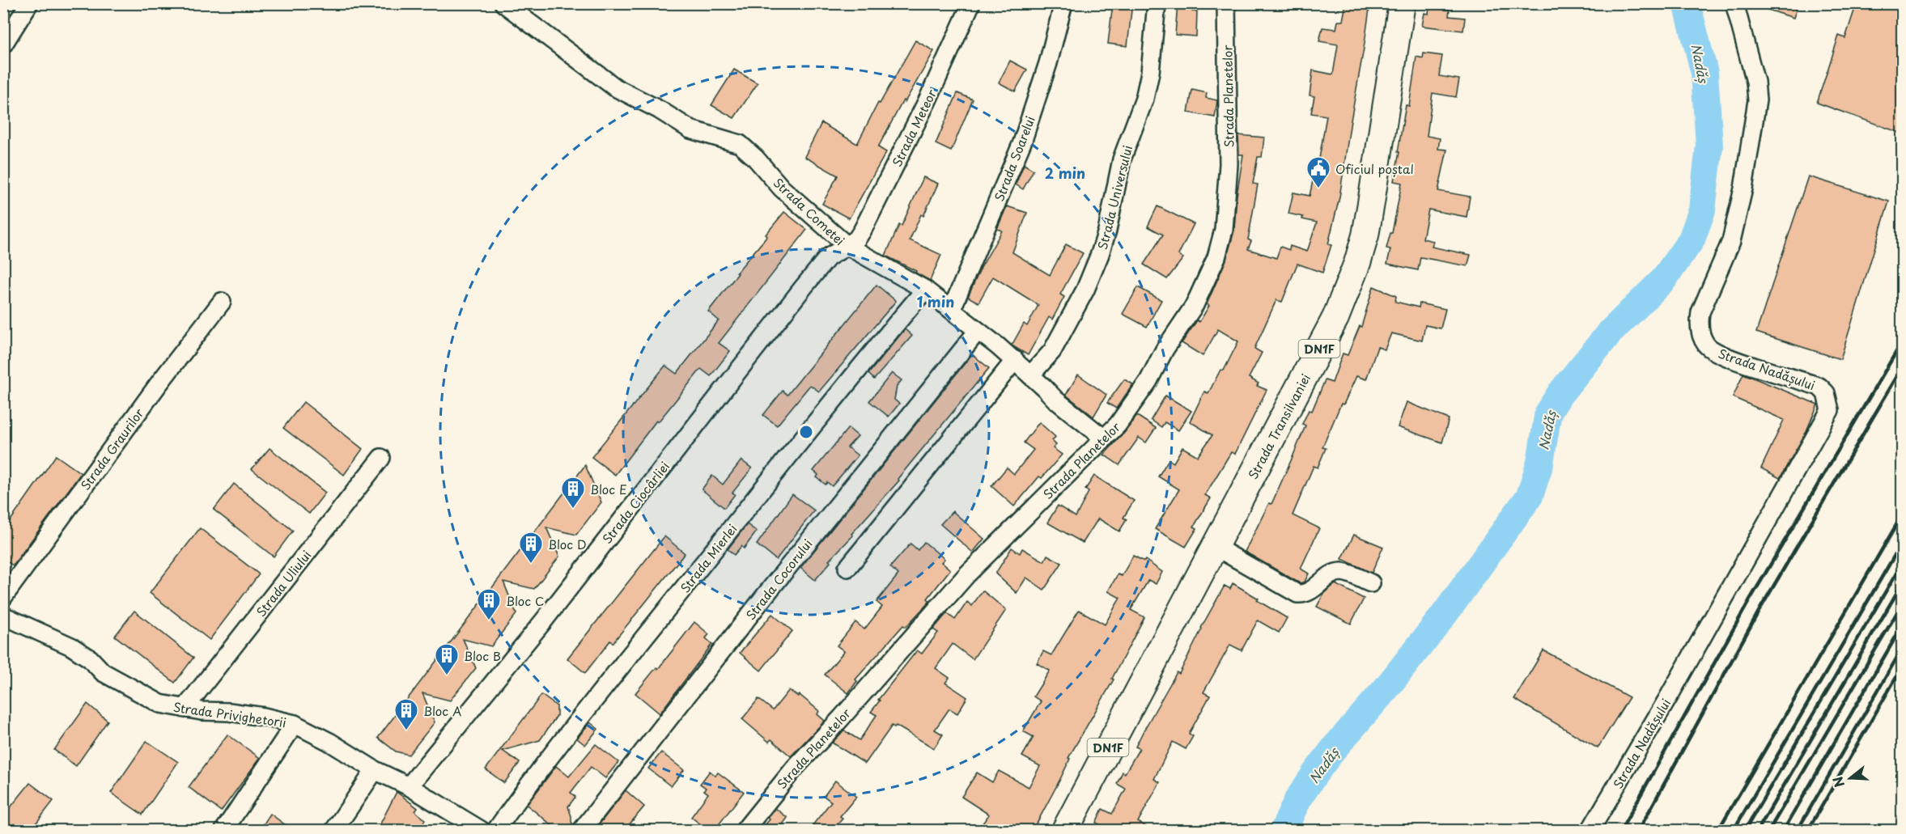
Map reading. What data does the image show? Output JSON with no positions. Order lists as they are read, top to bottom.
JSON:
{
  "streets": {
    "main road": ["DN1F", "Strada Transilvaniei"],
    "street": [
      "Strada Planetelor",
      "Strada Meteor",
      "Strada Soarelui",
      "Strada Universului",
      "Strada Cometei",
      "Strada Nadășului",
      "Strada Graurilor",
      "Strada Ciocârliei",
      "Strada Mierlei",
      "Strada Cocorului",
      "Strada Uliului",
      "Strada Privighetorii"
    ]
  },
  "crossings": [
    ["Strada Planetelor", "Strada Cometei"],
    ["Strada Meteor", "Strada Cometei"],
    ["Strada Meteor", "Strada Ciocârliei"],
    ["Strada Soarelui", "Strada Cometei"],
    ["Strada Universului", "Strada Cometei"],
    ["Strada Cometei", "Strada Ciocârliei"],
    ["Strada Cometei", "Strada Mierlei"],
    ["Strada Cometei", "Strada Cocorului"],
    ["Strada Ciocârliei", "Strada Privighetorii"],
    ["Strada Uliului", "Strada Privighetorii"]
  ],
  "water": ["Nadăș"],
  "places": {
    "public building": ["Oficiul poștal"],
    "building": [
      "Bloc E",
      "Bloc D",
      "Bloc C",
      "Bloc B",
      "Bloc A"
    ]
  },
  "north": "left",
  "rings": ["2 min", "1 min"]
}
